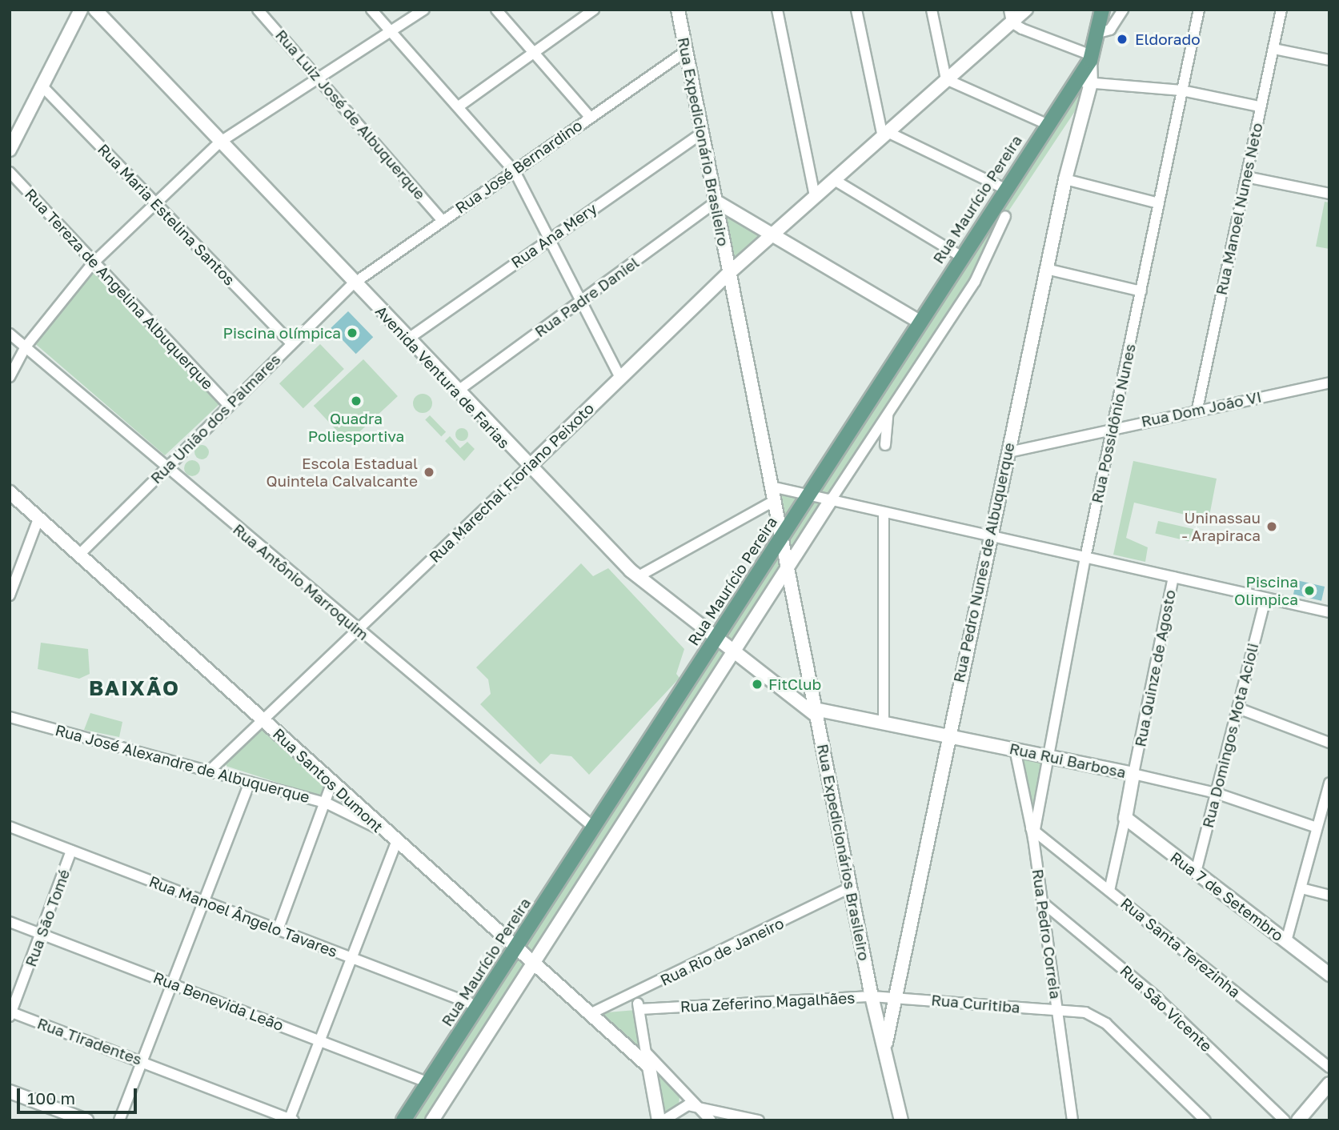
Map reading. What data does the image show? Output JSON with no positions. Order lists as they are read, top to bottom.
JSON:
{
  "streets": {
    "main road": ["Rua Maurício Pereira"],
    "street": [
      "Rua Luiz José de Albuquerque",
      "Rua Expedicionário Brasileiro",
      "Rua José Bernardino",
      "Rua Manoel Nunes Neto",
      "Rua Maria Estelina Santos",
      "Rua Ana Mery",
      "Rua Tereza de Angelina Albuquerque",
      "Rua Padre Daniel",
      "Avenida Ventura de Farias",
      "Rua Dom João VI",
      "Rua União dos Palmares",
      "Rua Possidônio Nunes",
      "Rua Marechal Floriano Peixoto",
      "Rua Pedro Nunes de Albuquerque",
      "Rua Antônio Marroquim",
      "Rua Quinze de Agosto",
      "Rua Domingos Mota Acioli",
      "Rua Rui Barbosa",
      "Rua José Alexandre de Albuquerque",
      "Rua Santos Dumont",
      "Rua Expedicionários Brasileiro",
      "Rua 7 de Setembro",
      "Rua Manoel Ângelo Tavares",
      "Rua São Tomé",
      "Rua Pedro Correia",
      "Rua Santa Terezinha",
      "Rua Rio de Janeiro",
      "Rua Benevida Leão",
      "Rua Zeferino Magalhães",
      "Rua Curitiba",
      "Rua São Vicente",
      "Rua Tiradentes"
    ]
  },
  "crossings": [
    ["Rua Luiz José de Albuquerque", "Rua José Bernardino"],
    ["Rua Expedicionário Brasileiro", "Rua José Bernardino"],
    ["Rua Expedicionário Brasileiro", "Rua Ana Mery"],
    ["Rua Expedicionário Brasileiro", "Rua Padre Daniel"],
    ["Rua Expedicionário Brasileiro", "Rua Marechal Floriano Peixoto"],
    ["Rua Expedicionário Brasileiro", "Rua Expedicionários Brasileiro"],
    ["Rua José Bernardino", "Avenida Ventura de Farias"],
    ["Rua José Bernardino", "Rua União dos Palmares"],
    ["Rua Maurício Pereira", "Avenida Ventura de Farias"],
    ["Rua Maurício Pereira", "Rua Pedro Nunes de Albuquerque"],
    ["Rua Maurício Pereira", "Rua Antônio Marroquim"],
    ["Rua Maurício Pereira", "Rua Santos Dumont"],
    ["Rua Maurício Pereira", "Rua Expedicionários Brasileiro"],
    ["Rua Maurício Pereira", "Rua Manoel Ângelo Tavares"],
    ["Rua Maurício Pereira", "Rua Benevida Leão"],
    ["Rua Manoel Nunes Neto", "Rua Dom João VI"],
    ["Rua Maria Estelina Santos", "Rua União dos Palmares"],
    ["Rua Ana Mery", "Avenida Ventura de Farias"],
    ["Rua Tereza de Angelina Albuquerque", "Rua União dos Palmares"],
    ["Rua Padre Daniel", "Avenida Ventura de Farias"],
    ["Avenida Ventura de Farias", "Rua União dos Palmares"],
    ["Avenida Ventura de Farias", "Rua Marechal Floriano Peixoto"],
    ["Avenida Ventura de Farias", "Rua Rui Barbosa"],
    ["Avenida Ventura de Farias", "Rua Expedicionários Brasileiro"],
    ["Rua Dom João VI", "Rua Possidônio Nunes"],
    ["Rua Dom João VI", "Rua Pedro Nunes de Albuquerque"],
    ["Rua União dos Palmares", "Rua Antônio Marroquim"],
    ["Rua União dos Palmares", "Rua Santos Dumont"],
    ["Rua Possidônio Nunes", "Rua Rui Barbosa"],
    ["Rua Possidônio Nunes", "Rua Pedro Correia"],
    ["Rua Possidônio Nunes", "Rua Santa Terezinha"],
    ["Rua Marechal Floriano Peixoto", "Rua Antônio Marroquim"],
    ["Rua Marechal Floriano Peixoto", "Rua José Alexandre de Albuquerque"],
    ["Rua Marechal Floriano Peixoto", "Rua Santos Dumont"],
    ["Rua Pedro Nunes de Albuquerque", "Rua Rui Barbosa"],
    ["Rua Pedro Nunes de Albuquerque", "Rua Expedicionários Brasileiro"],
    ["Rua Pedro Nunes de Albuquerque", "Rua Zeferino Magalhães"],
    ["Rua Pedro Nunes de Albuquerque", "Rua Curitiba"],
    ["Rua Quinze de Agosto", "Rua Rui Barbosa"],
    ["Rua Quinze de Agosto", "Rua 7 de Setembro"],
    ["Rua Quinze de Agosto", "Rua Santa Terezinha"],
    ["Rua Domingos Mota Acioli", "Rua Rui Barbosa"],
    ["Rua Domingos Mota Acioli", "Rua 7 de Setembro"],
    ["Rua Rui Barbosa", "Rua Expedicionários Brasileiro"],
    ["Rua Rui Barbosa", "Rua Pedro Correia"],
    ["Rua José Alexandre de Albuquerque", "Rua Santos Dumont"],
    ["Rua Santos Dumont", "Rua Rio de Janeiro"],
    ["Rua Expedicionários Brasileiro", "Rua Rio de Janeiro"],
    ["Rua Expedicionários Brasileiro", "Rua Zeferino Magalhães"],
    ["Rua Manoel Ângelo Tavares", "Rua São Tomé"],
    ["Rua São Tomé", "Rua Benevida Leão"],
    ["Rua São Tomé", "Rua Tiradentes"],
    ["Rua Pedro Correia", "Rua Santa Terezinha"],
    ["Rua Pedro Correia", "Rua Curitiba"],
    ["Rua Pedro Correia", "Rua São Vicente"],
    ["Rua Zeferino Magalhães", "Rua Curitiba"]
  ],
  "districts": ["BAIXÃO"],
  "places": [
    "Eldorado",
    "Piscina olímpica",
    "Quadra Poliesportiva",
    "Escola Estadual Quintela Calvalcante",
    "Uninassau - Arapiraca",
    "Piscina Olimpica",
    "FitClub"
  ],
  "scale_bar": "100 m"
}
